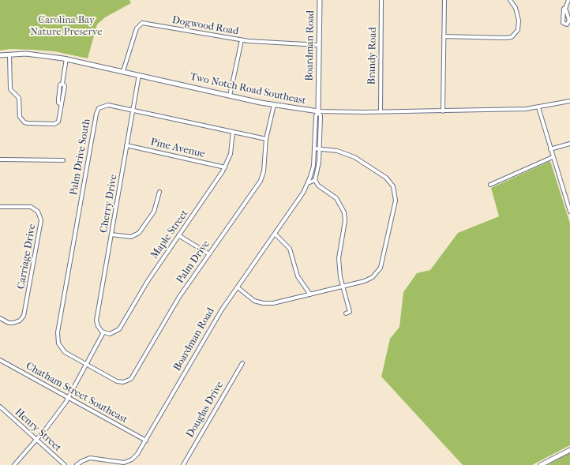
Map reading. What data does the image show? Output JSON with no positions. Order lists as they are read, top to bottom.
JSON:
{
  "streets": {
    "street": [
      "Dogwood Road",
      "Boardman Road",
      "Brandy Road",
      "Two Notch Road Southeast",
      "Pine Avenue",
      "Palm Drive South",
      "Cherry Drive",
      "Maple Street",
      "Carriage Drive",
      "Palm Drive",
      "Chatham Street Southeast",
      "Douglas Drive",
      "Henry Street"
    ]
  },
  "crossings": [
    ["Dogwood Road", "Boardman Road"],
    ["Dogwood Road", "Two Notch Road Southeast"],
    ["Boardman Road", "Two Notch Road Southeast"],
    ["Boardman Road", "Chatham Street Southeast"],
    ["Brandy Road", "Two Notch Road Southeast"],
    ["Two Notch Road Southeast", "Cherry Drive"],
    ["Two Notch Road Southeast", "Palm Drive"],
    ["Pine Avenue", "Cherry Drive"],
    ["Pine Avenue", "Maple Street"],
    ["Palm Drive South", "Cherry Drive"],
    ["Palm Drive South", "Maple Street"],
    ["Palm Drive South", "Palm Drive"],
    ["Cherry Drive", "Maple Street"]
  ],
  "parks": ["Carolina Bay Nature Preserve"]
}
